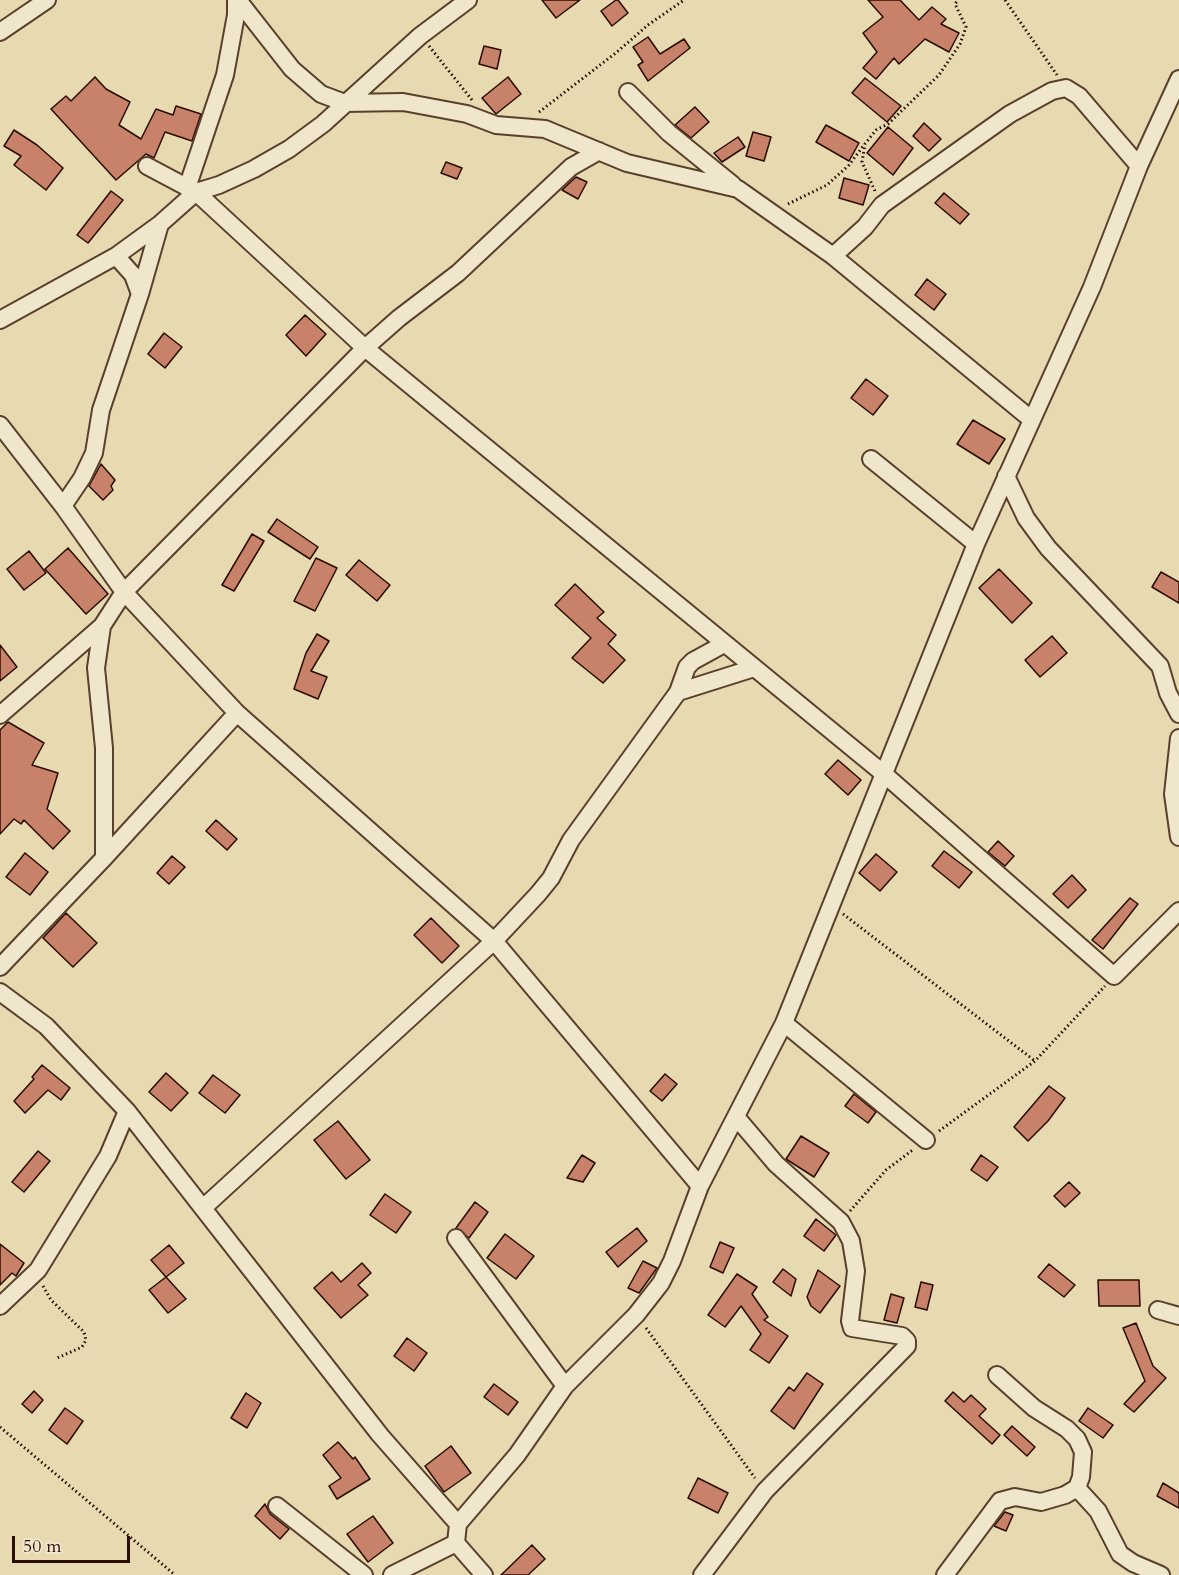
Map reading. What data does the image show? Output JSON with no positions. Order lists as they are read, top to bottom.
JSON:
{
  "scale_bar": "50 m"
}
